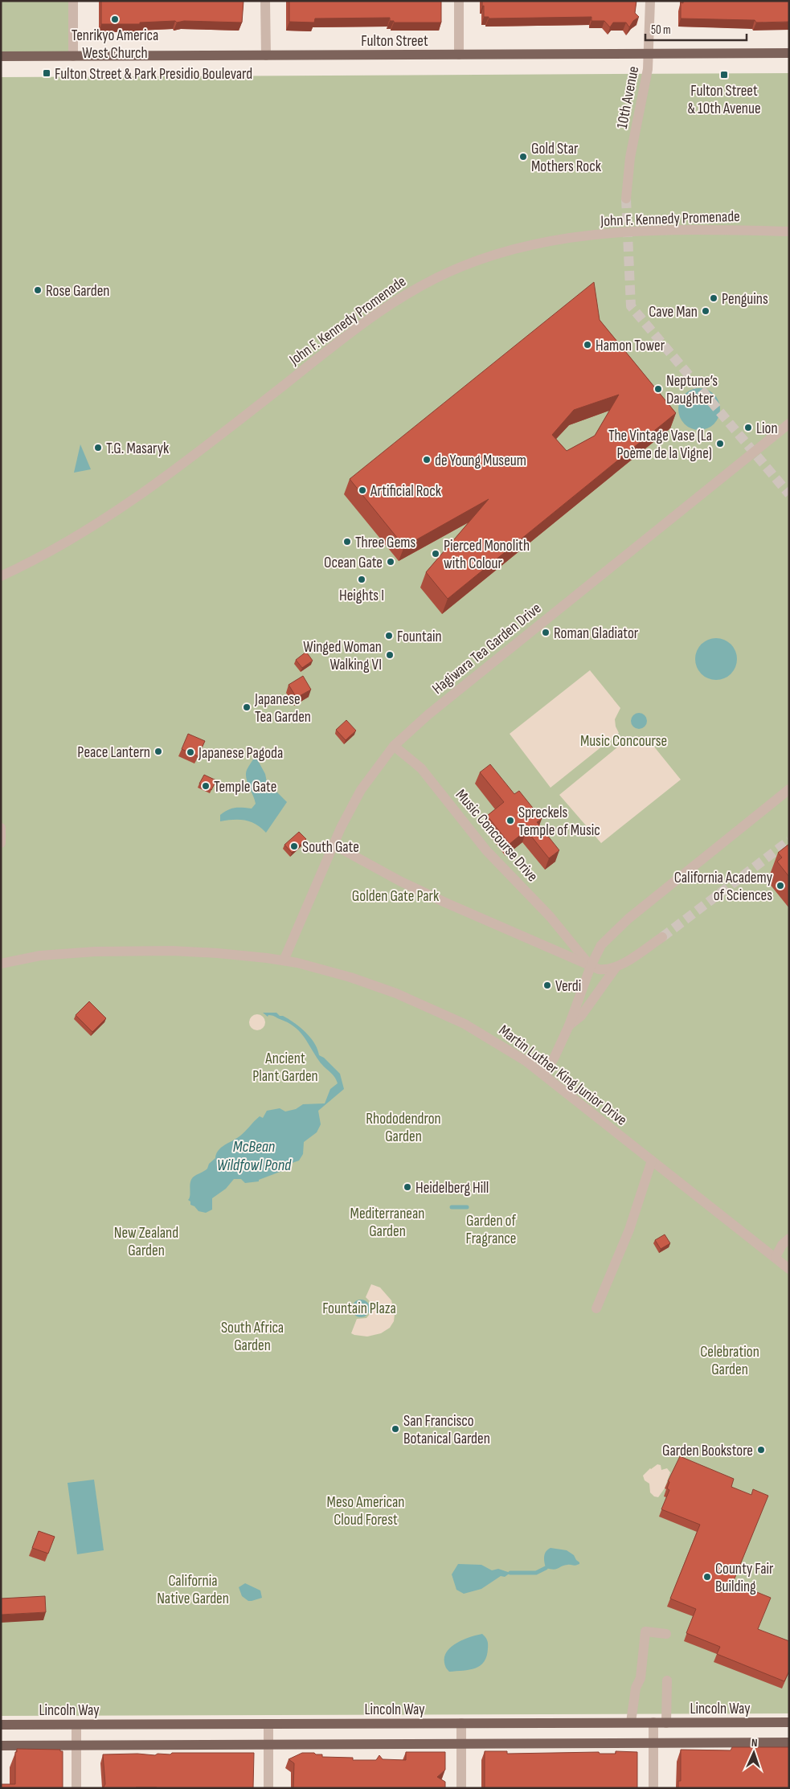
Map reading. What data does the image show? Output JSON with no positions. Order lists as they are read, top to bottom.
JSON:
{
  "streets": {
    "main road": ["Fulton Street", "Lincoln Way"],
    "street": [
      "10th Avenue",
      "John F. Kennedy Promenade",
      "Hagiwara Tea Garden Drive",
      "Music Concourse Drive",
      "Martin Luther King Junior Drive"
    ]
  },
  "crossings": [
    ["Fulton Street", "10th Avenue"],
    ["Hagiwara Tea Garden Drive", "Music Concourse Drive"],
    ["Hagiwara Tea Garden Drive", "Martin Luther King Junior Drive"]
  ],
  "water": ["McBean Wildfowl Pond"],
  "parks": [
    "Music Concourse",
    "Golden Gate Park",
    "Ancient Plant Garden",
    "Rhododendron Garden",
    "Mediterranean Garden",
    "Garden of Fragrance",
    "New Zealand Garden",
    "Fountain Plaza",
    "South Africa Garden",
    "Celebration Garden",
    "Meso American Cloud Forest",
    "California Native Garden"
  ],
  "places": {
    "other": [
      "Tenrikyo America West Church",
      "Gold Star Mothers Rock",
      "Rose Garden",
      "Penguins",
      "Cave Man",
      "Hamon Tower",
      "Neptune’s Daughter",
      "Lion",
      "The Vintage Vase (La Poème de la Vigne)",
      "T.G. Masaryk",
      "de Young Museum",
      "Artificial Rock",
      "Three Gems",
      "Pierced Monolith with Colour",
      "Ocean Gate",
      "Heights I",
      "Roman Gladiator",
      "Fountain",
      "Winged Woman Walking VI",
      "Japanese Tea Garden",
      "Peace Lantern",
      "Japanese Pagoda",
      "Temple Gate",
      "Spreckels Temple of Music",
      "South Gate",
      "California Academy of Sciences",
      "Verdi",
      "Heidelberg Hill",
      "San Francisco Botanical Garden",
      "Garden Bookstore",
      "County Fair Building"
    ],
    "transit": ["Fulton Street & Park Presidio Boulevard", "Fulton Street & 10th Avenue"]
  },
  "scale_bar": "50 m",
  "north": "top"
}
